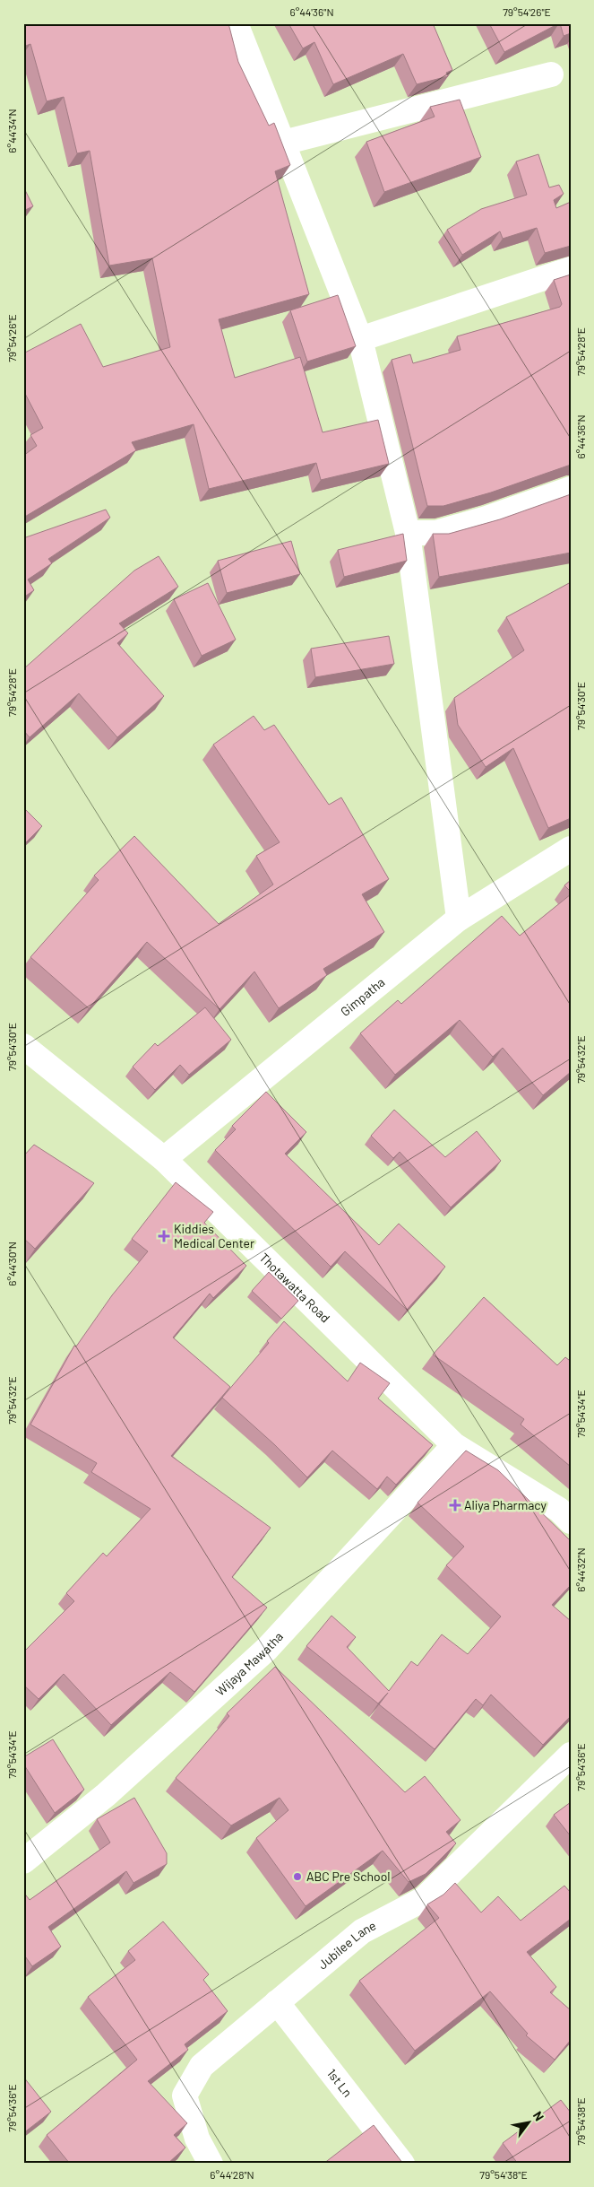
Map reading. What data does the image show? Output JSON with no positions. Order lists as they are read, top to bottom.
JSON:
{
  "streets": {
    "street": [
      "Gimpatha",
      "Thotawatta Road",
      "Wijaya Mawatha",
      "Jubilee Lane",
      "1st Ln"
    ]
  },
  "crossings": [
    ["Gimpatha", "Thotawatta Road"],
    ["Thotawatta Road", "Wijaya Mawatha"],
    ["Jubilee Lane", "1st Ln"]
  ],
  "places": {
    "health": ["Kiddies Medical Center", "Aliya Pharmacy"],
    "other": ["ABC Pre School"]
  },
  "north": "top right",
  "coordinates": [
    "6°44'36\"N",
    "79°54'26\"E",
    "6°44'34\"N",
    "79°54'28\"E",
    "79°54'30\"E",
    "79°54'32\"E",
    "6°44'30\"N",
    "79°54'34\"E",
    "6°44'32\"N",
    "79°54'36\"E",
    "79°54'38\"E",
    "6°44'28\"N"
  ]
}
